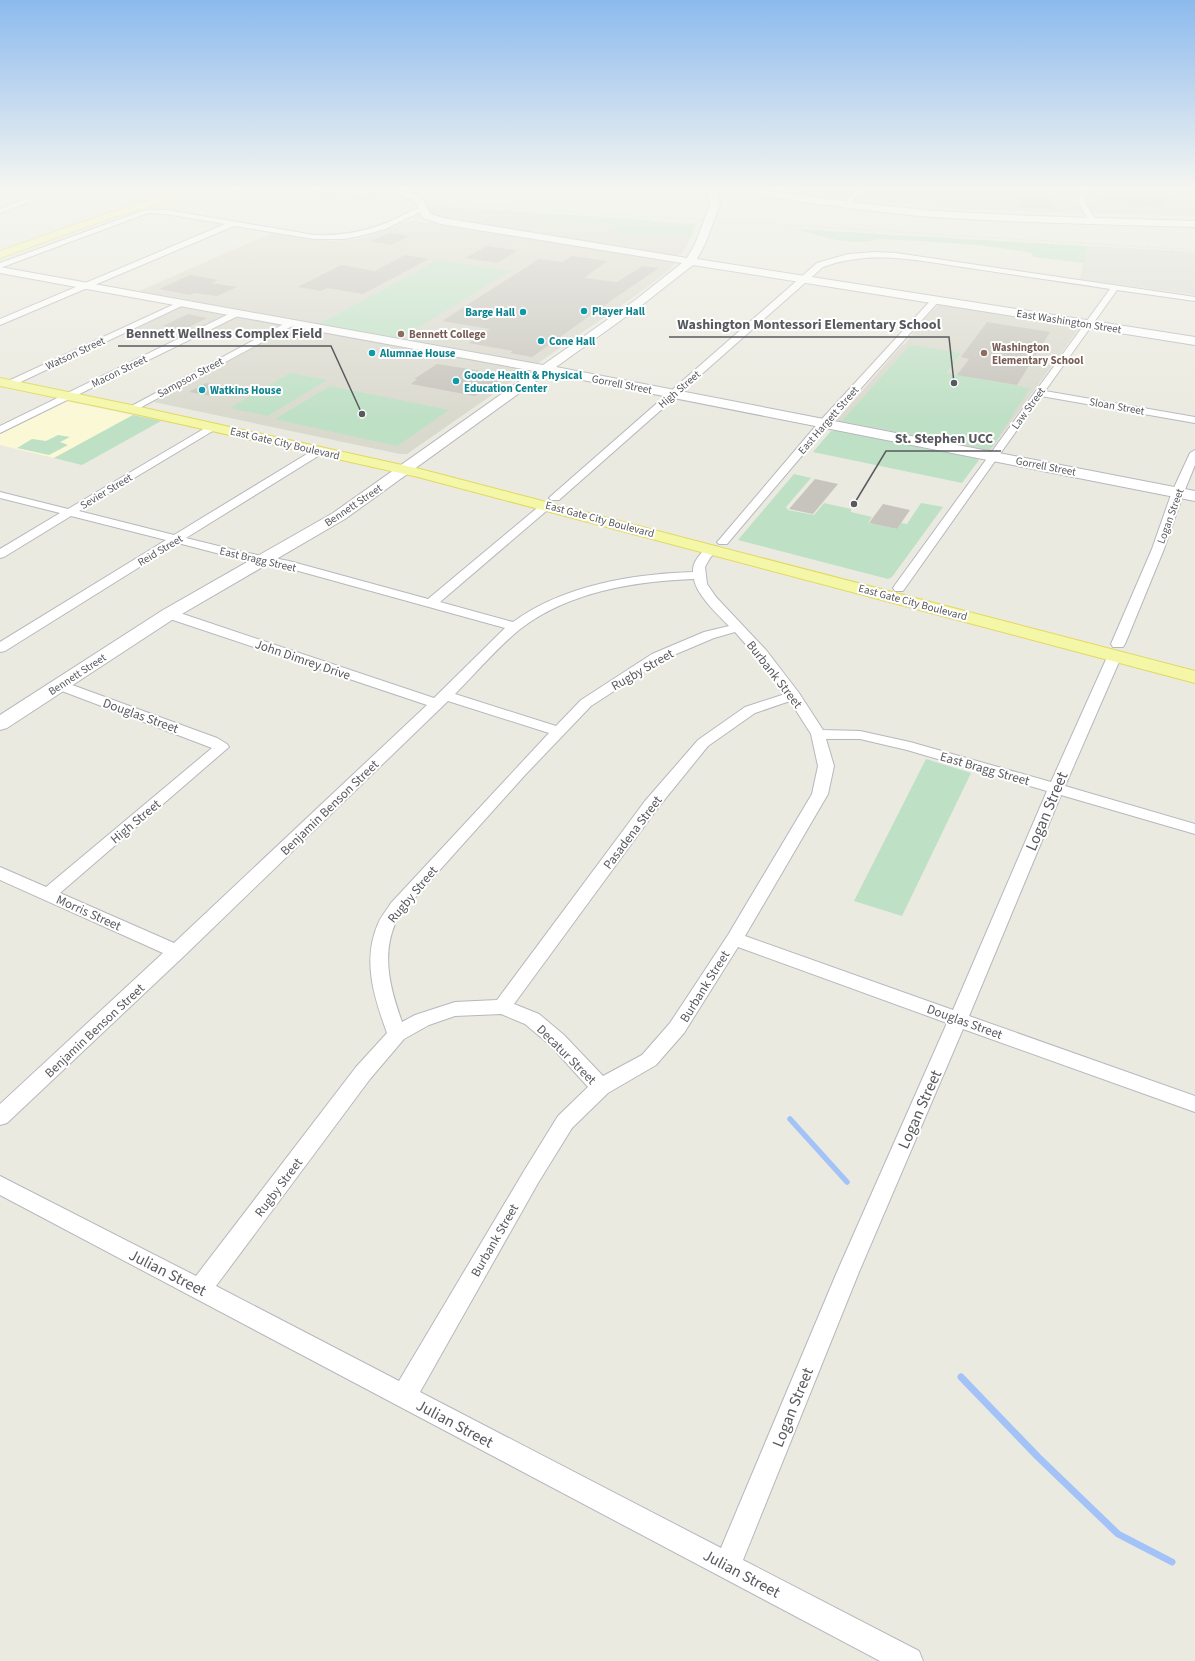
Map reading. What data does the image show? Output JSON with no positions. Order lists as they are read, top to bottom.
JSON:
{
  "streets": {
    "main road": ["East Gate City Boulevard"],
    "street": [
      "East Washington Street",
      "Watson Street",
      "Macon Street",
      "Sampson Street",
      "Gorrell Street",
      "High Street",
      "Sloan Street",
      "Law Street",
      "East Hargett Street",
      "Sevier Street",
      "Bennett Street",
      "Logan Street",
      "Reid Street",
      "East Bragg Street",
      "John Dimrey Drive",
      "Rugby Street",
      "Burbank Street",
      "Douglas Street",
      "Benjamin Benson Street",
      "Pasadena Street",
      "Morris Street",
      "Decatur Street",
      "Julian Street"
    ]
  },
  "crossings": [
    ["East Washington Street", "High Street"],
    ["East Washington Street", "Law Street"],
    ["East Washington Street", "East Hargett Street"],
    ["Watson Street", "Gorrell Street"],
    ["Watson Street", "East Gate City Boulevard"],
    ["Macon Street", "Gorrell Street"],
    ["Macon Street", "East Gate City Boulevard"],
    ["Sampson Street", "Gorrell Street"],
    ["Sampson Street", "East Gate City Boulevard"],
    ["Gorrell Street", "High Street"],
    ["Gorrell Street", "Law Street"],
    ["Gorrell Street", "East Hargett Street"],
    ["Gorrell Street", "Bennett Street"],
    ["Gorrell Street", "Logan Street"],
    ["High Street", "Law Street"],
    ["High Street", "East Gate City Boulevard"],
    ["High Street", "East Bragg Street"],
    ["High Street", "Douglas Street"],
    ["High Street", "Morris Street"],
    ["Sloan Street", "Law Street"],
    ["Law Street", "East Gate City Boulevard"],
    ["East Hargett Street", "East Gate City Boulevard"],
    ["East Gate City Boulevard", "Sevier Street"],
    ["East Gate City Boulevard", "Bennett Street"],
    ["East Gate City Boulevard", "Logan Street"],
    ["East Gate City Boulevard", "Reid Street"],
    ["Sevier Street", "East Bragg Street"],
    ["Bennett Street", "East Bragg Street"],
    ["Bennett Street", "John Dimrey Drive"],
    ["Bennett Street", "Douglas Street"],
    ["Logan Street", "East Bragg Street"],
    ["Logan Street", "Douglas Street"],
    ["Logan Street", "Julian Street"],
    ["Reid Street", "East Bragg Street"],
    ["East Bragg Street", "Burbank Street"],
    ["East Bragg Street", "Benjamin Benson Street"],
    ["John Dimrey Drive", "Rugby Street"],
    ["John Dimrey Drive", "Benjamin Benson Street"],
    ["Rugby Street", "Burbank Street"],
    ["Rugby Street", "Decatur Street"],
    ["Rugby Street", "Julian Street"],
    ["Burbank Street", "Douglas Street"],
    ["Burbank Street", "Benjamin Benson Street"],
    ["Burbank Street", "Pasadena Street"],
    ["Burbank Street", "Decatur Street"],
    ["Burbank Street", "Julian Street"],
    ["Benjamin Benson Street", "Morris Street"],
    ["Pasadena Street", "Decatur Street"]
  ],
  "places": [
    "Player Hall",
    "Barge Hall",
    "Bennett College",
    "Cone Hall",
    "Alumnae House",
    "Washington Elementary School",
    "Goode Health & Physical Education Center",
    "Washington Montessori Elementary School",
    "Watkins House",
    "Bennett Wellness Complex Field",
    "St. Stephen UCC"
  ]
}
